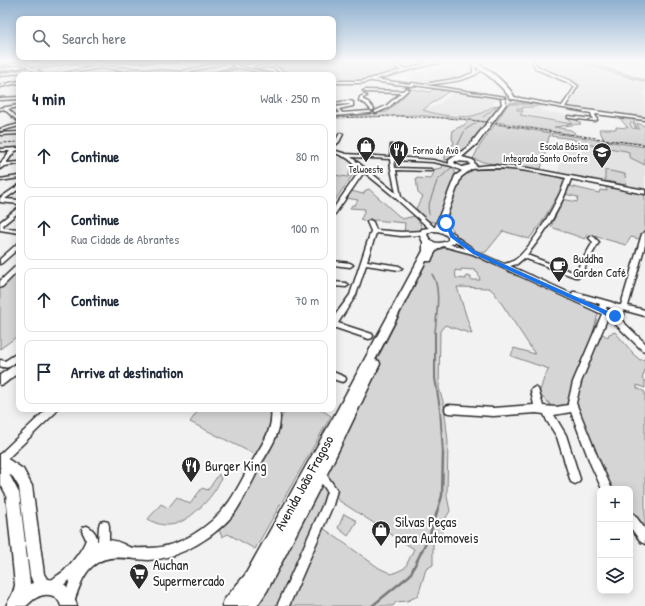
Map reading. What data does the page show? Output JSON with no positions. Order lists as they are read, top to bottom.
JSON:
{
  "streets": {
    "main road": ["Avenida João Fragoso"]
  },
  "places": {
    "shop": ["Telwoeste", "Silvas Peças para Automoveis"],
    "restaurant": ["Forno do Avô", "Burger King"],
    "school or university": ["Escola Básica Integrada Santo Onofre"],
    "cafe": ["Buddha Garden Café"],
    "supermarket": ["Auchan Supermercado"]
  },
  "page": {
    "search": "Search here",
    "heading": ["4 min", "Walk · 250 m"],
    "list": [
      ["Continue", "80 m"],
      ["Continue", "Rua Cidade de Abrantes", "100 m"],
      ["Continue", "70 m"],
      "Arrive at destination"
    ],
    "map_buttons": ["+", "−"]
  }
}
